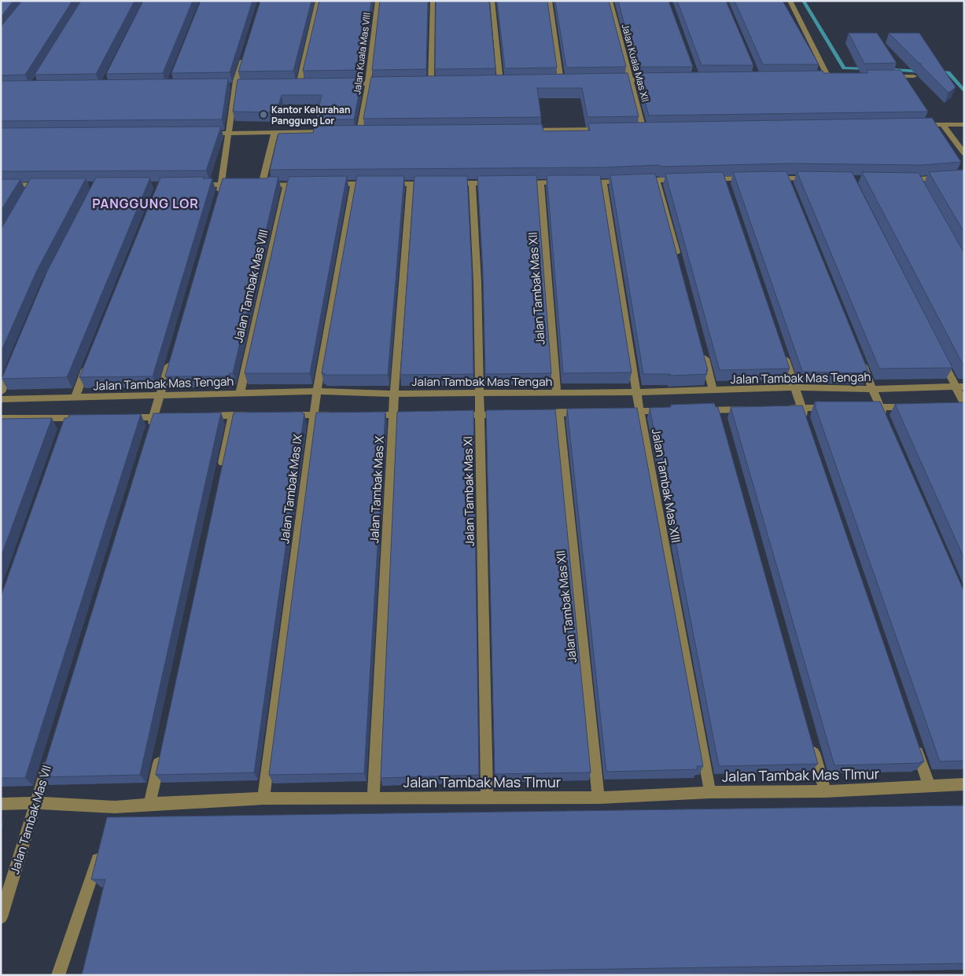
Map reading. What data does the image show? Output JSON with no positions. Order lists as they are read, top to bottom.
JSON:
{
  "streets": {
    "street": [
      "Jalan Kuala Mas VIII",
      "Jalan Kuala Mas XII",
      "Jalan Tambak Mas VIII",
      "Jalan Tambak Mas XII",
      "Jalan Tambak Mas Tengah",
      "Jalan Tambak Mas XIII",
      "Jalan Tambak Mas IX",
      "Jalan Tambak Mas X",
      "Jalan Tambak Mas XI",
      "Jalan Tambak Mas TImur",
      "Jalan Tambak Mas VII"
    ]
  },
  "crossings": [
    ["Jalan Tambak Mas VIII", "Jalan Tambak Mas Tengah"],
    ["Jalan Tambak Mas XII", "Jalan Tambak Mas Tengah"],
    ["Jalan Tambak Mas XII", "Jalan Tambak Mas TImur"],
    ["Jalan Tambak Mas Tengah", "Jalan Tambak Mas XIII"],
    ["Jalan Tambak Mas Tengah", "Jalan Tambak Mas IX"],
    ["Jalan Tambak Mas Tengah", "Jalan Tambak Mas X"],
    ["Jalan Tambak Mas Tengah", "Jalan Tambak Mas XI"],
    ["Jalan Tambak Mas XIII", "Jalan Tambak Mas TImur"],
    ["Jalan Tambak Mas IX", "Jalan Tambak Mas TImur"],
    ["Jalan Tambak Mas X", "Jalan Tambak Mas TImur"],
    ["Jalan Tambak Mas XI", "Jalan Tambak Mas TImur"],
    ["Jalan Tambak Mas TImur", "Jalan Tambak Mas VII"]
  ],
  "districts": ["PANGGUNG LOR"],
  "places": ["Kantor Kelurahan Panggung Lor"]
}
